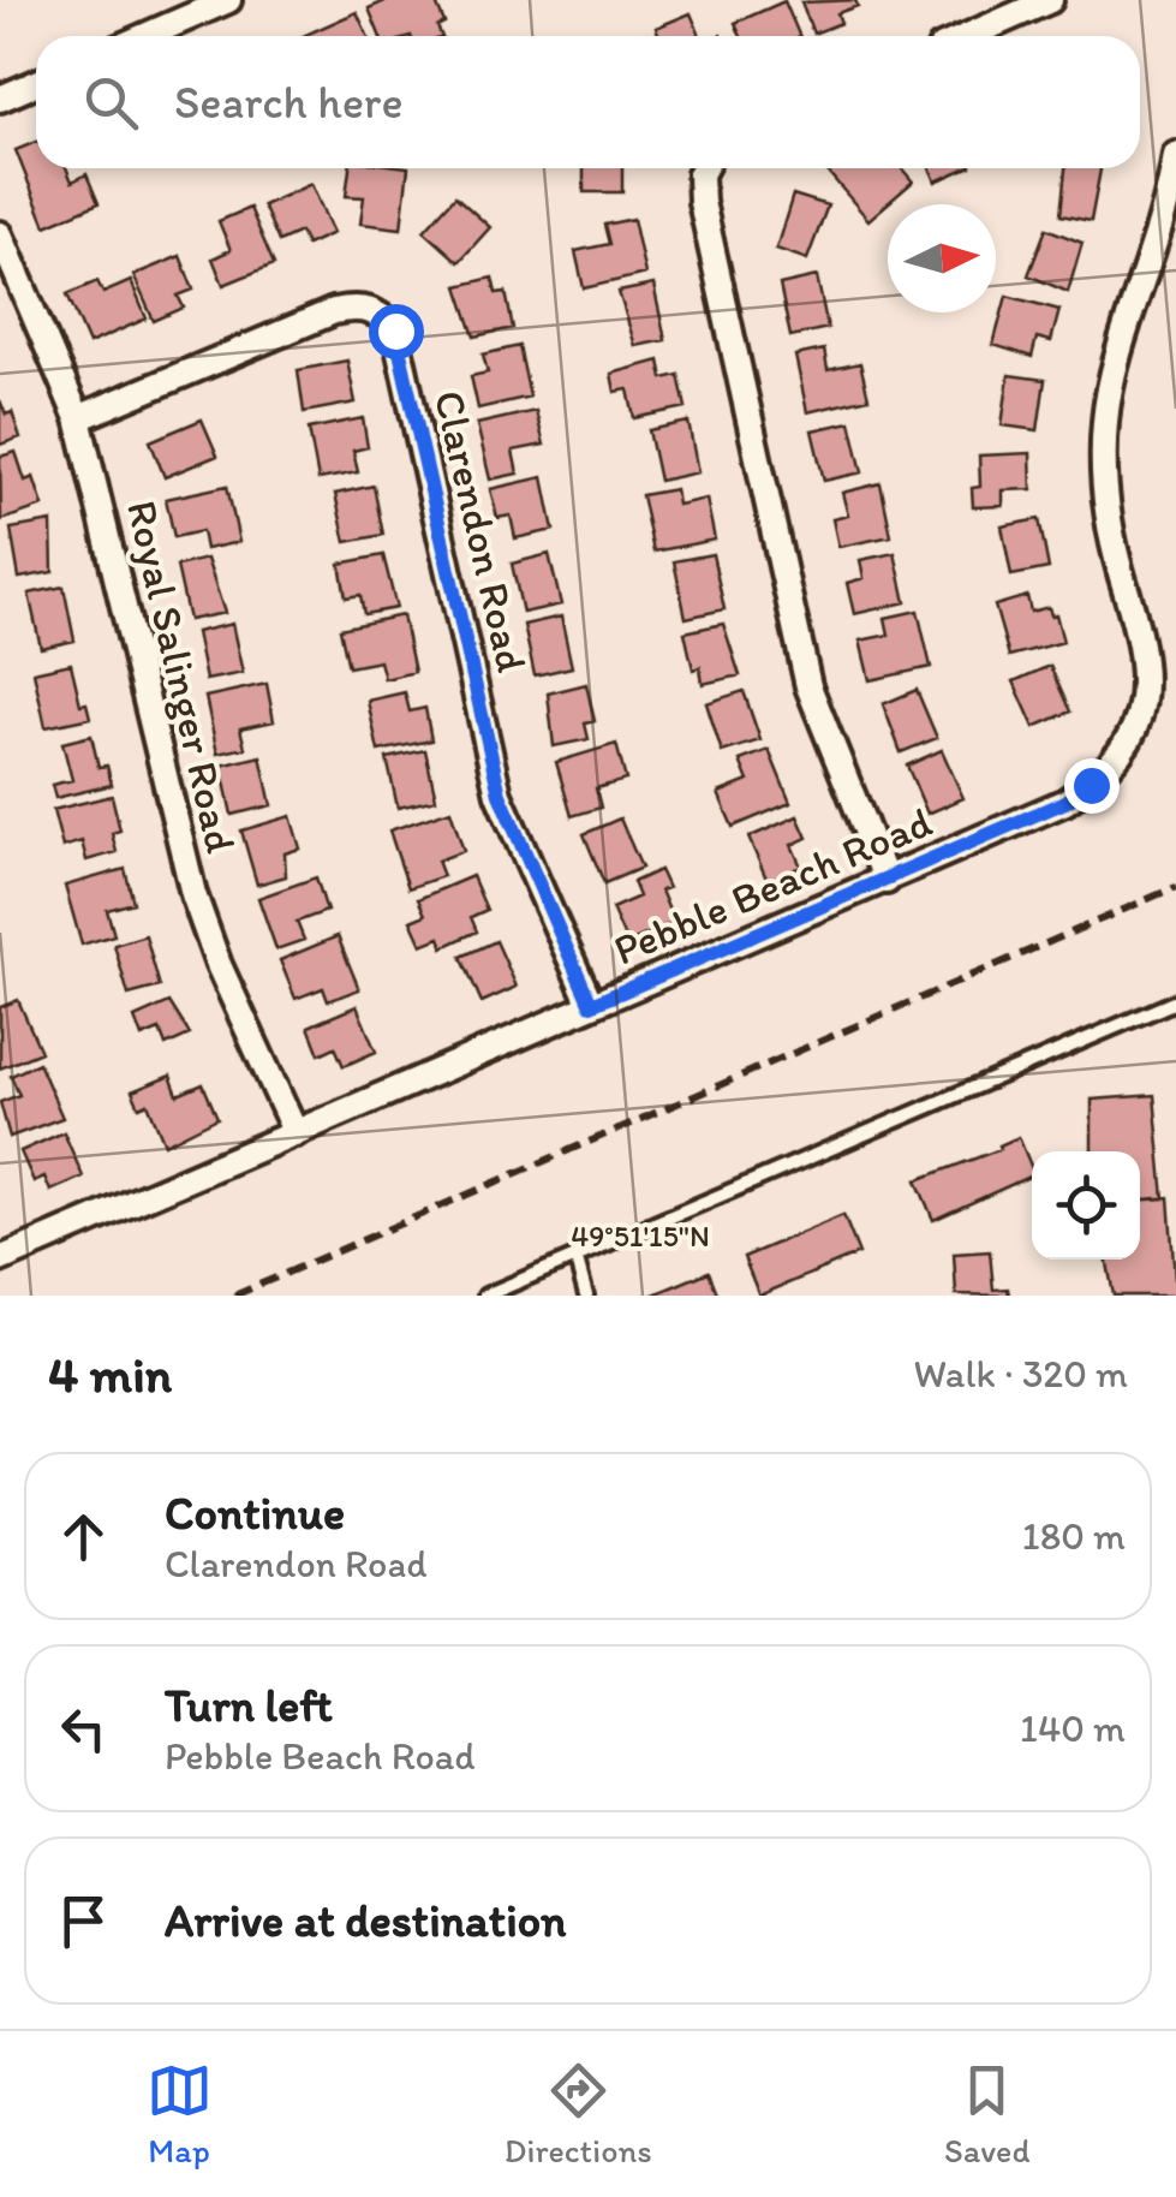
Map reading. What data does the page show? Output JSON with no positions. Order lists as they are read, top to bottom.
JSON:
{
  "streets": {
    "street": ["Clarendon Road", "Royal Salinger Road", "Pebble Beach Road"]
  },
  "crossings": [
    ["Clarendon Road", "Royal Salinger Road"],
    ["Clarendon Road", "Pebble Beach Road"],
    ["Royal Salinger Road", "Pebble Beach Road"]
  ],
  "north": "right",
  "page": {
    "search": "Search here",
    "heading": ["4 min", "Walk · 320 m"],
    "list": [
      ["Continue", "Clarendon Road", "180 m"],
      ["Turn left", "Pebble Beach Road", "140 m"],
      "Arrive at destination"
    ],
    "nav": ["Map", "Directions", "Saved"]
  },
  "coordinates": ["49°51'15\"N"]
}
